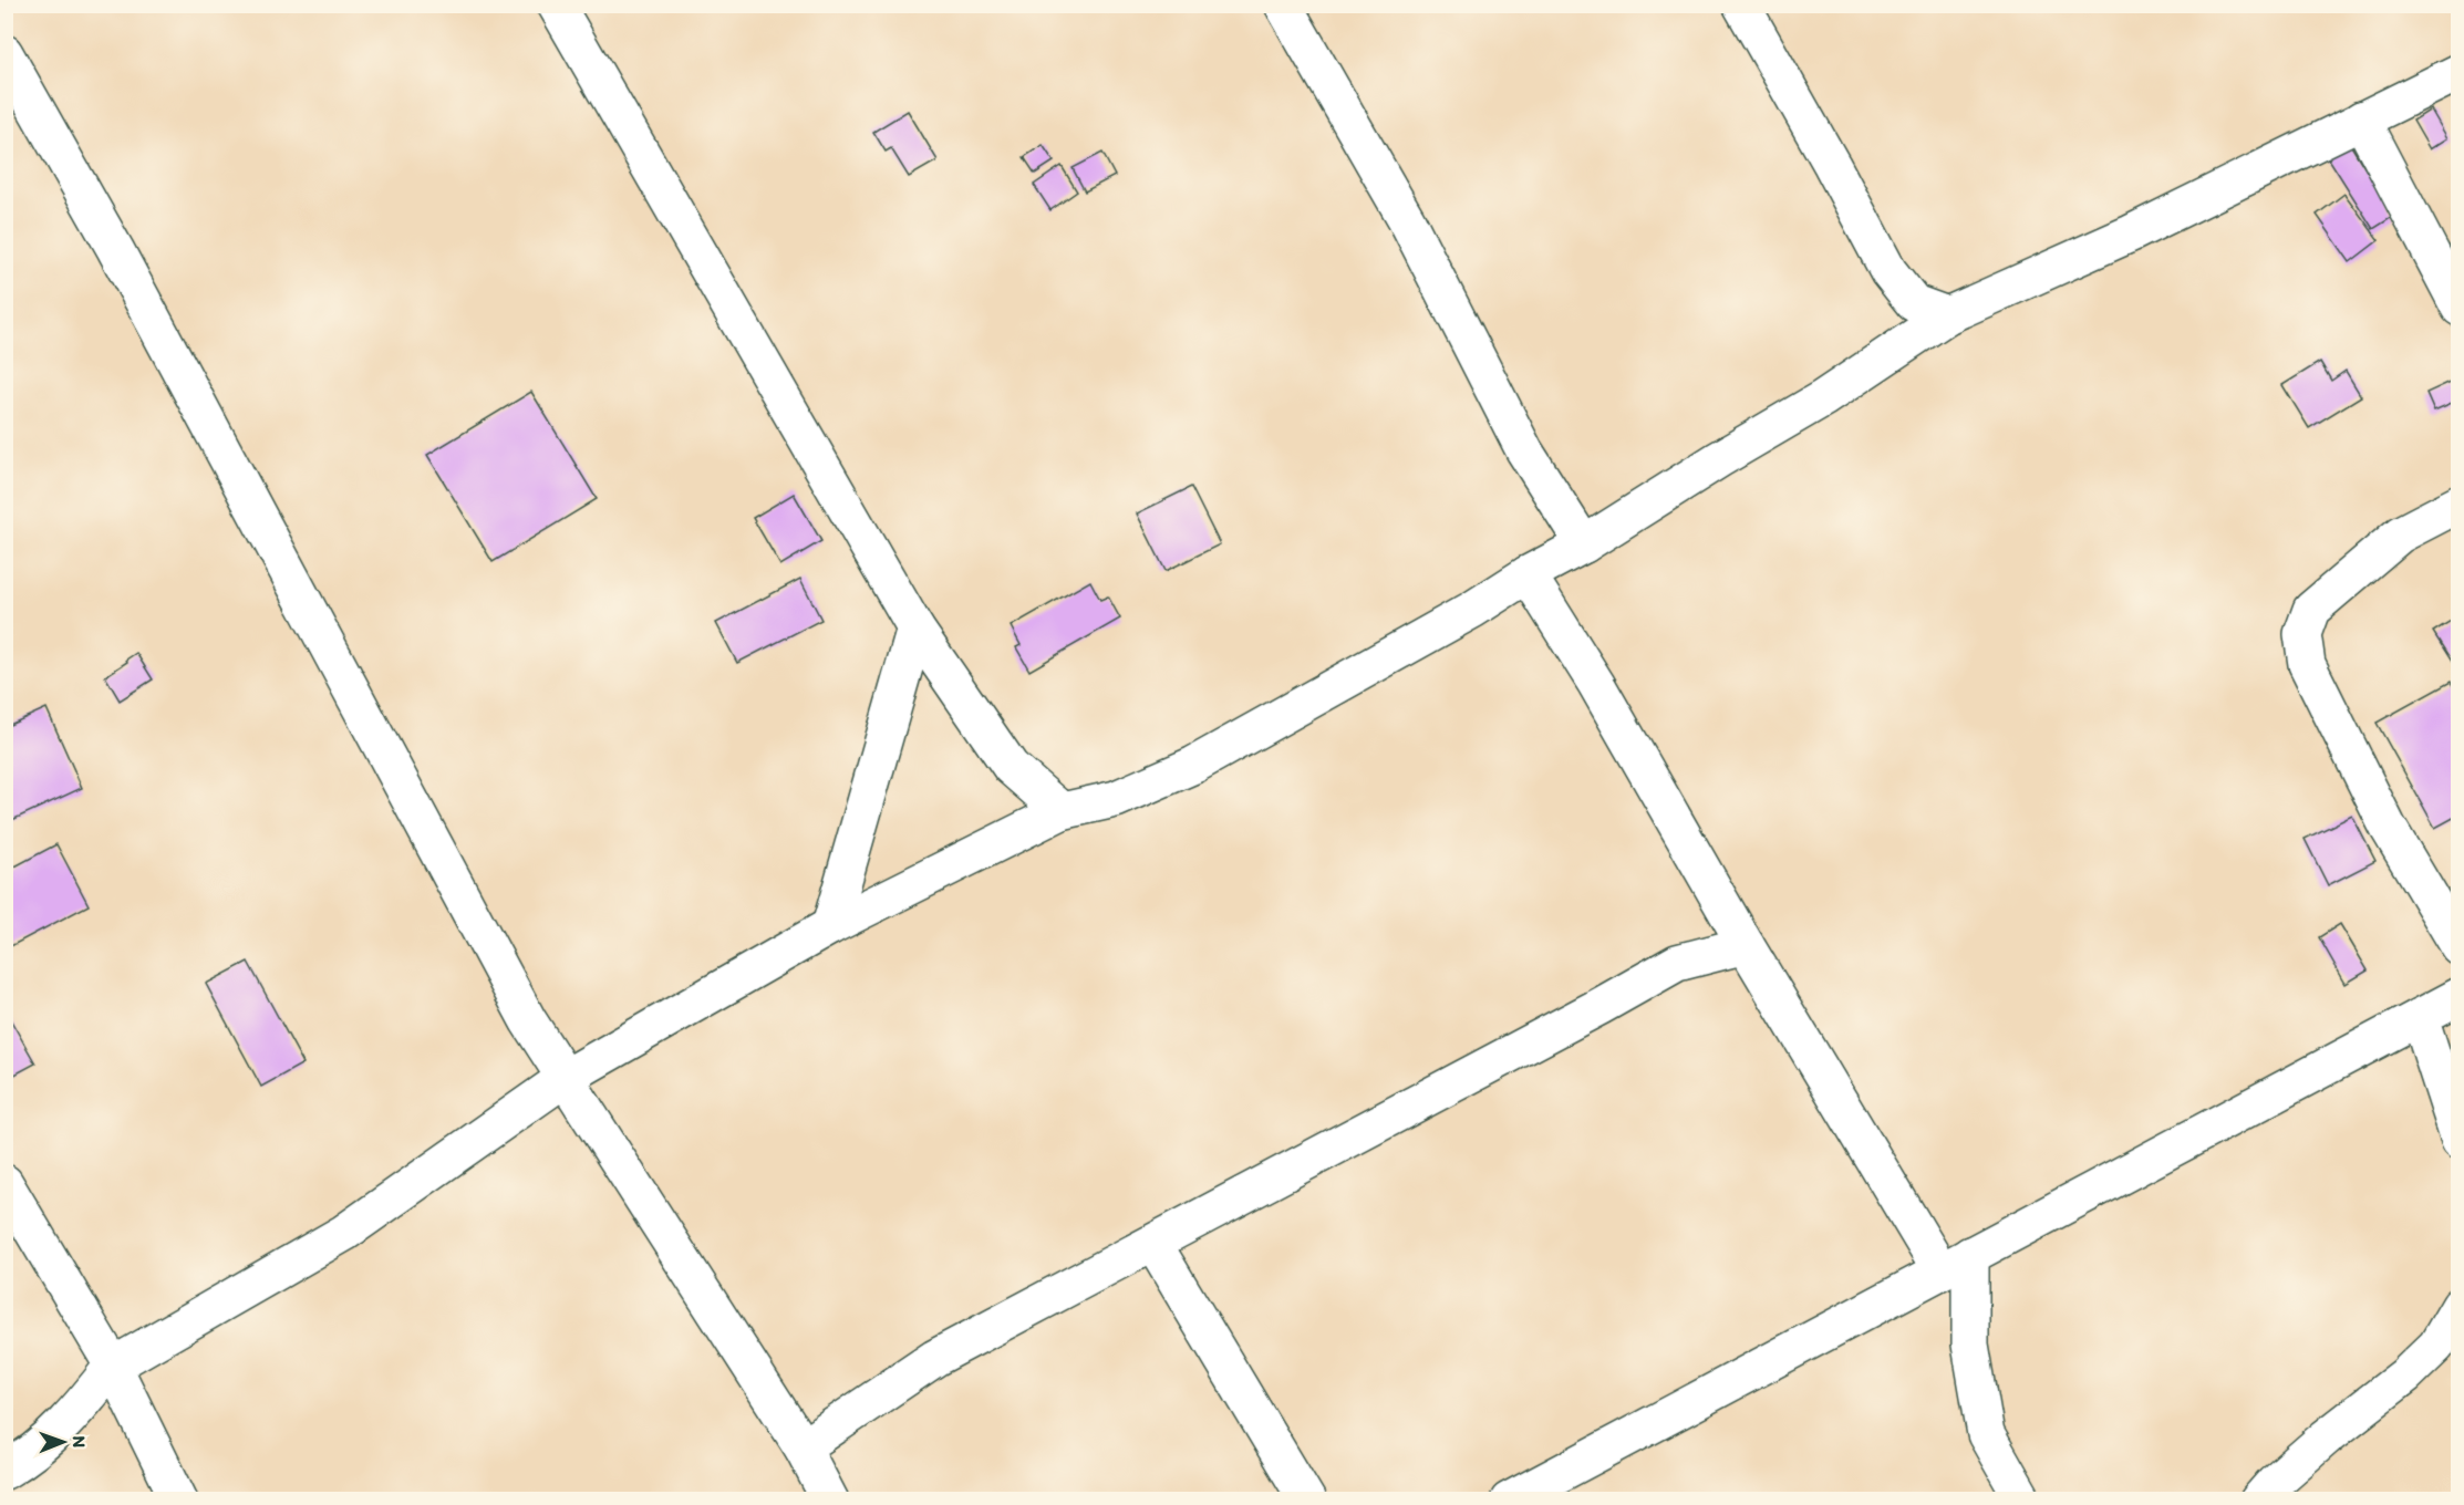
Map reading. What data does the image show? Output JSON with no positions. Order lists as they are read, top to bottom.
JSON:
{
  "north": "right"
}
